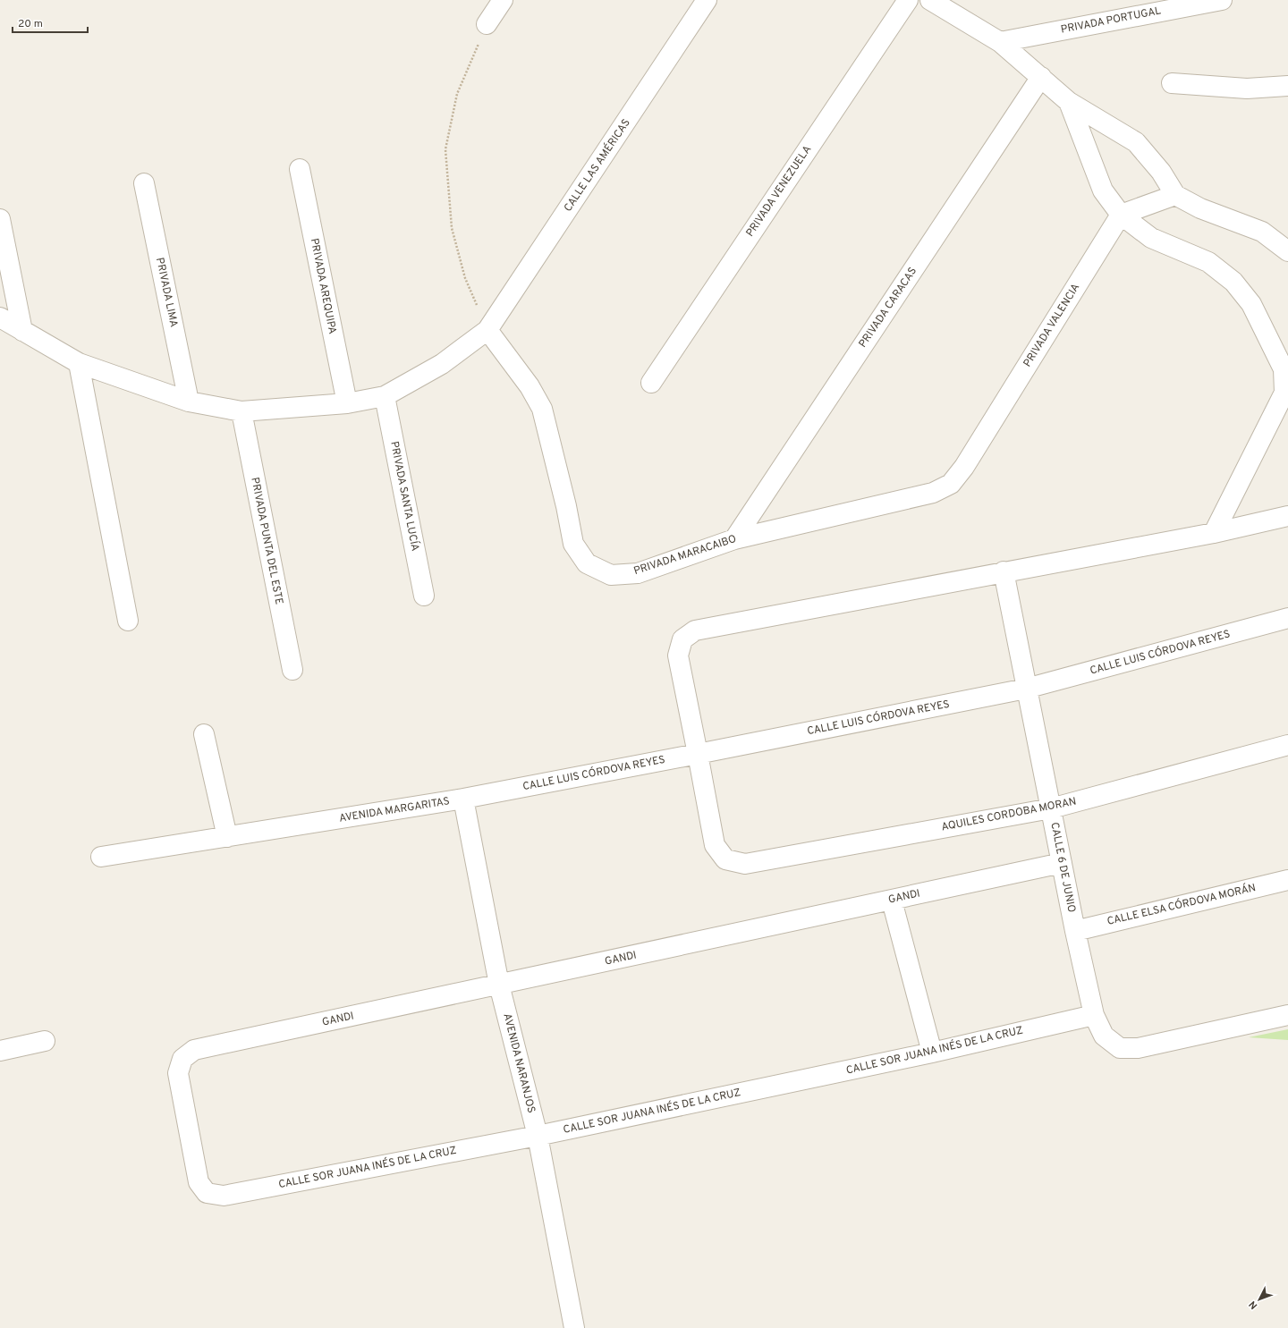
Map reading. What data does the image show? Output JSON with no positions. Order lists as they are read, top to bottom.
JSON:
{
  "streets": {
    "street": [
      "PRIVADA PORTUGAL",
      "CALLE LAS AMÉRICAS",
      "PRIVADA VENEZUELA",
      "PRIVADA AREQUIPA",
      "PRIVADA LIMA",
      "PRIVADA CARACAS",
      "PRIVADA VALENCIA",
      "PRIVADA SANTA LUCÍA",
      "PRIVADA PUNTA DEL ESTE",
      "PRIVADA MARACAIBO",
      "CALLE LUIS CÓRDOVA REYES",
      "AVENIDA MARGARITAS",
      "AQUILES CORDOBA MORAN",
      "CALLE 6 DE JUNIO",
      "GANDI",
      "CALLE ELSA CÓRDOVA MORÁN",
      "CALLE SOR JUANA INÉS DE LA CRUZ",
      "AVENIDA NARANJOS"
    ]
  },
  "crossings": [
    ["CALLE LAS AMÉRICAS", "PRIVADA MARACAIBO"],
    ["PRIVADA CARACAS", "PRIVADA MARACAIBO"],
    ["PRIVADA VALENCIA", "PRIVADA MARACAIBO"],
    ["CALLE LUIS CÓRDOVA REYES", "AVENIDA MARGARITAS"],
    ["CALLE LUIS CÓRDOVA REYES", "AQUILES CORDOBA MORAN"],
    ["CALLE LUIS CÓRDOVA REYES", "CALLE 6 DE JUNIO"],
    ["CALLE LUIS CÓRDOVA REYES", "AVENIDA NARANJOS"],
    ["AVENIDA MARGARITAS", "AVENIDA NARANJOS"],
    ["AQUILES CORDOBA MORAN", "CALLE 6 DE JUNIO"],
    ["CALLE 6 DE JUNIO", "GANDI"],
    ["CALLE 6 DE JUNIO", "CALLE ELSA CÓRDOVA MORÁN"],
    ["CALLE 6 DE JUNIO", "CALLE SOR JUANA INÉS DE LA CRUZ"],
    ["GANDI", "CALLE SOR JUANA INÉS DE LA CRUZ"],
    ["GANDI", "AVENIDA NARANJOS"],
    ["CALLE SOR JUANA INÉS DE LA CRUZ", "AVENIDA NARANJOS"]
  ],
  "scale_bar": "20 m",
  "north": "bottom left"
}
